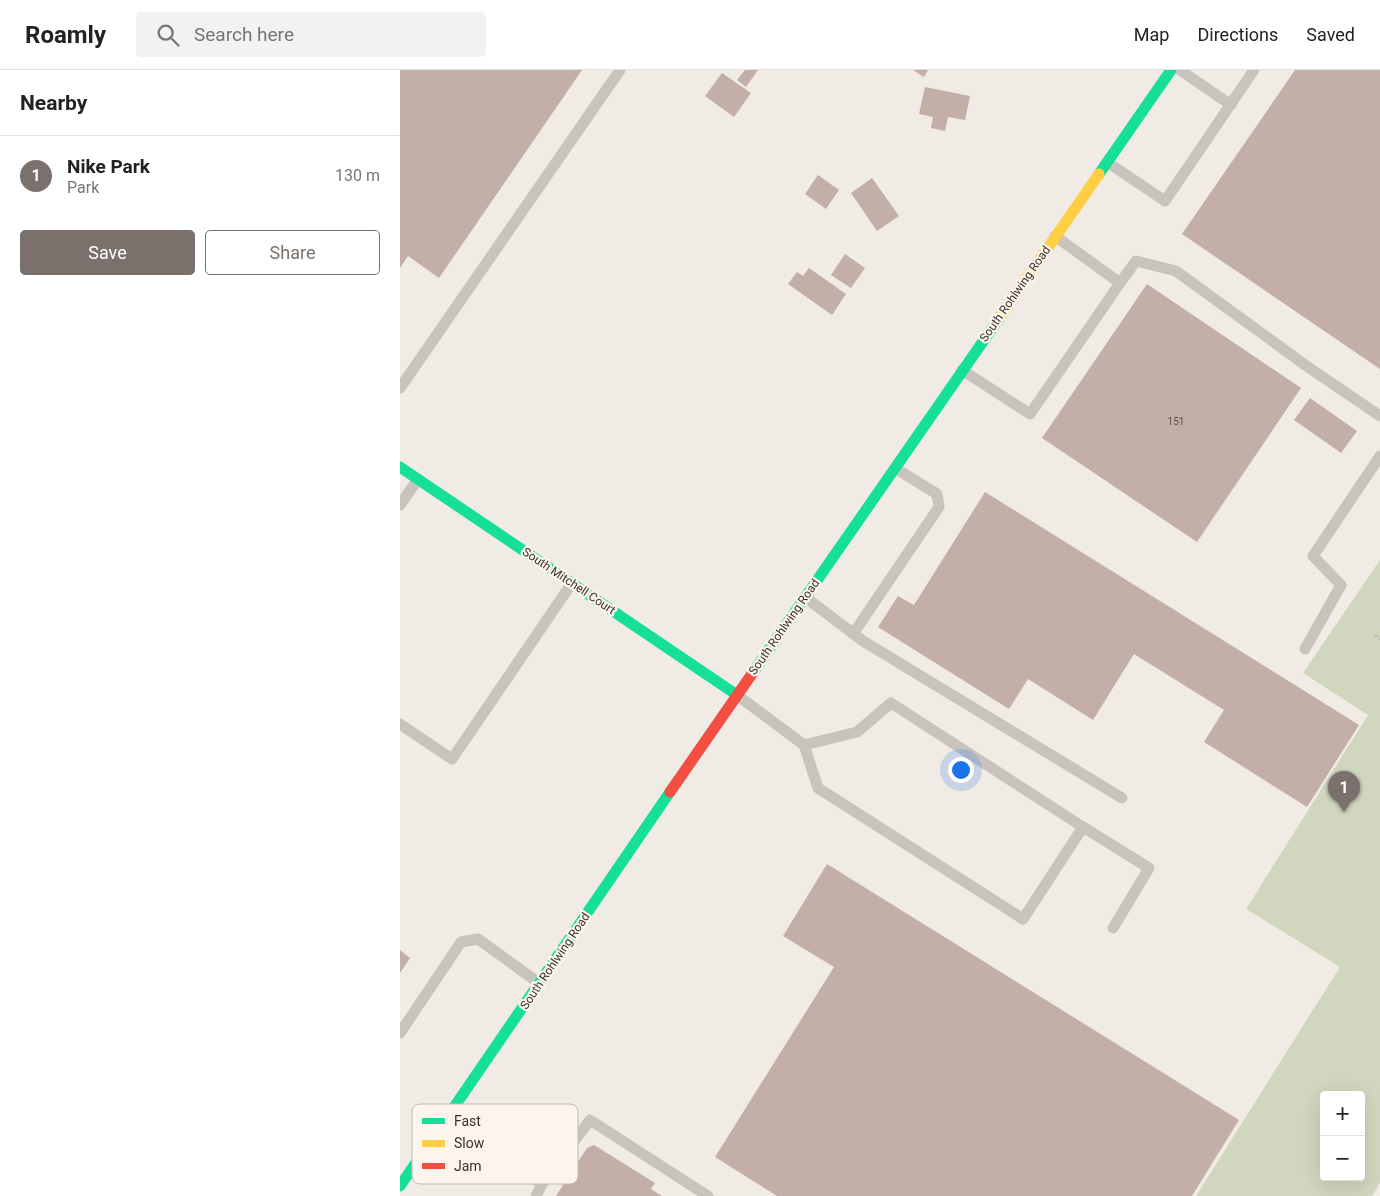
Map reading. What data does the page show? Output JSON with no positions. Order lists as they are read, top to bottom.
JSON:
{
  "streets": {
    "main road": ["South Rohlwing Road", "South Mitchell Court"]
  },
  "crossings": [
    ["South Rohlwing Road", "South Mitchell Court"]
  ],
  "house_numbers": ["151"],
  "legend": ["Fast", "Slow", "Jam"],
  "page": {
    "header": "Roamly",
    "search": "Search here",
    "nav": ["Map", "Directions", "Saved"],
    "heading": "Nearby",
    "list": [
      {
        "mark": "1",
        "name": "Nike Park",
        "note": "Park",
        "value": "130 m"
      }
    ],
    "buttons": ["Save", "Share"],
    "pins": "1",
    "map_buttons": ["+", "−"]
  }
}
